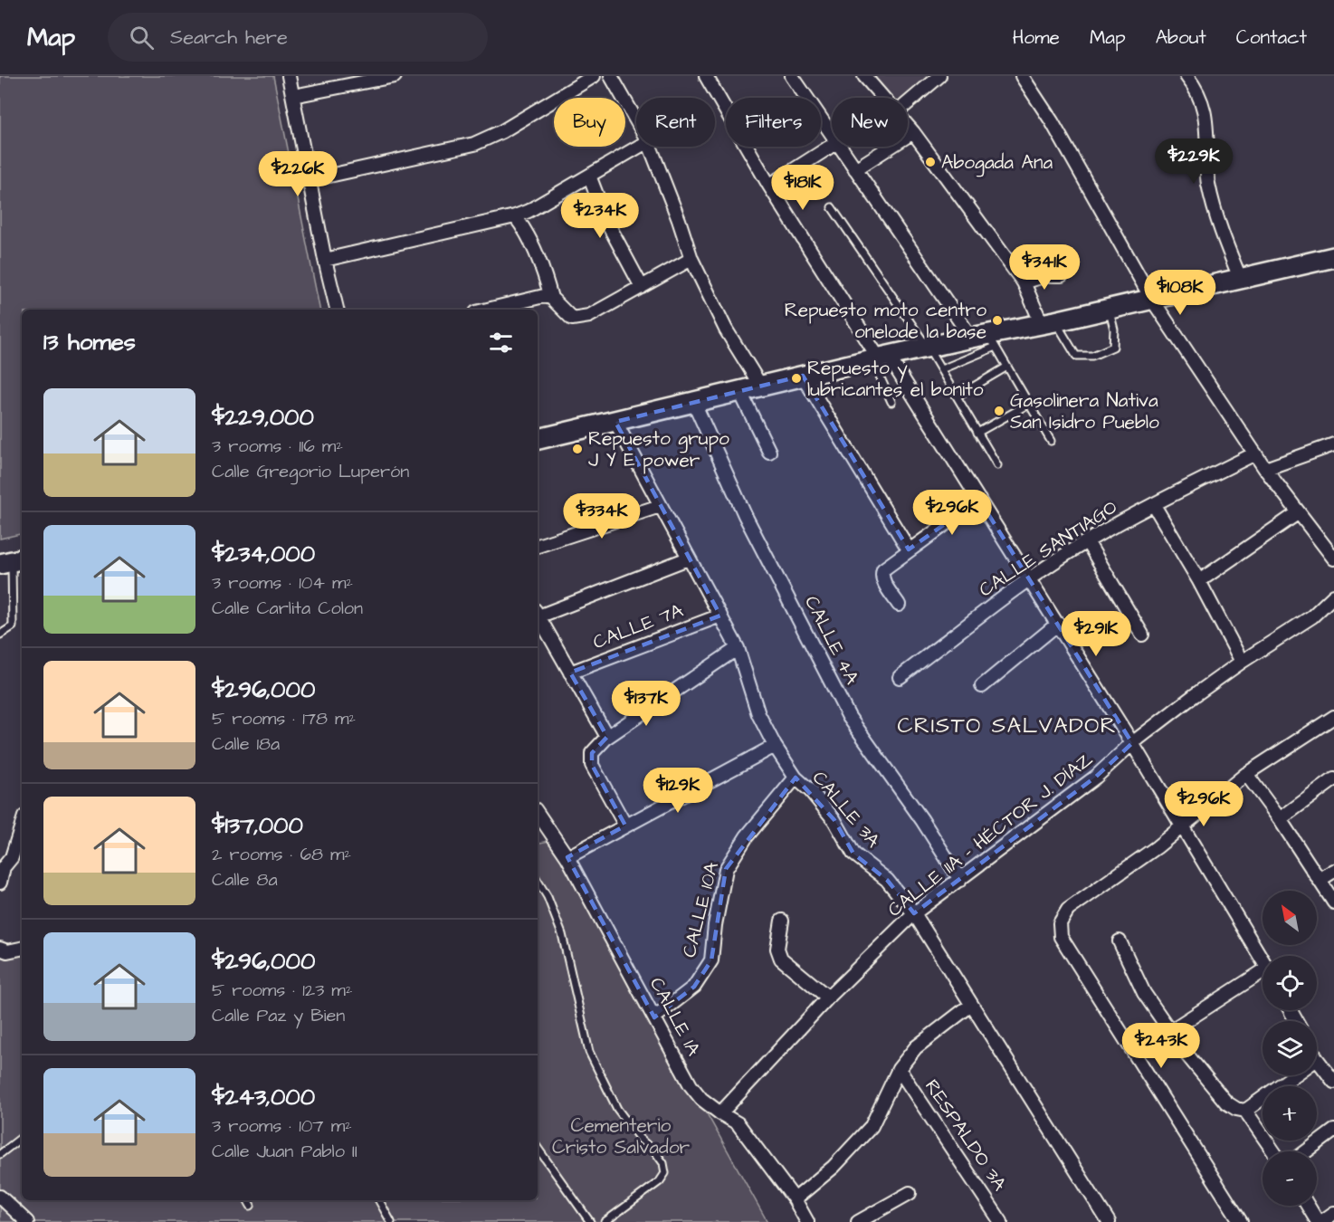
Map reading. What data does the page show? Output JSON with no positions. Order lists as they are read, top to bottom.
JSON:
{
  "streets": {
    "street": [
      "CALLE SANTIAGO",
      "CALLE 7A",
      "CALLE 4A",
      "CALLE 3A",
      "CALLE 11A - HÉCTOR J. DÍAZ",
      "CALLE 10A",
      "CALLE 1A",
      "RESPALDO 3A"
    ]
  },
  "crossings": [
    ["CALLE 7A", "CALLE 3A"],
    ["CALLE 4A", "CALLE 11A - HÉCTOR J. DÍAZ"],
    ["CALLE 3A", "CALLE 11A - HÉCTOR J. DÍAZ"],
    ["CALLE 3A", "CALLE 10A"],
    ["CALLE 11A - HÉCTOR J. DÍAZ", "CALLE 1A"],
    ["CALLE 10A", "CALLE 1A"]
  ],
  "districts": ["CRISTO SALVADOR"],
  "parks": ["Cementerio Cristo Salvador"],
  "places": [
    "Abogada Ana",
    "Repuesto moto centro onelode la base",
    "Repuesto y lubricantes el bonito",
    "Gasolinera Nativa San Isidro Pueblo",
    "Repuesto grupo J Y E power"
  ],
  "north": "top left",
  "page": {
    "header": "Map",
    "search": "Search here",
    "nav": [
      "Home",
      "Map",
      "About",
      "Contact"
    ],
    "chip": [
      "Buy",
      "Rent",
      "Filters",
      "New"
    ],
    "price": [
      "$229K",
      "$226K",
      "$181K",
      "$234K",
      "$341K",
      "$108K",
      "$296K",
      "$334K",
      "$291K",
      "$137K",
      "$129K",
      "$296K",
      "$243K"
    ],
    "heading": "13 homes",
    "list": [
      {
        "name": "$229,000",
        "note": "3 rooms · 116 m² · Calle Gregorio Luperón"
      },
      {
        "name": "$234,000",
        "note": "3 rooms · 104 m² · Calle Carlita Colon"
      },
      {
        "name": "$296,000",
        "note": "5 rooms · 178 m² · Calle 18a"
      },
      {
        "name": "$137,000",
        "note": "2 rooms · 68 m² · Calle 8a"
      },
      {
        "name": "$296,000",
        "note": "5 rooms · 123 m² · Calle Paz y Bien"
      },
      {
        "name": "$243,000",
        "note": "3 rooms · 107 m² · Calle Juan Pablo II"
      }
    ],
    "map_buttons": ["+", "−"]
  }
}
